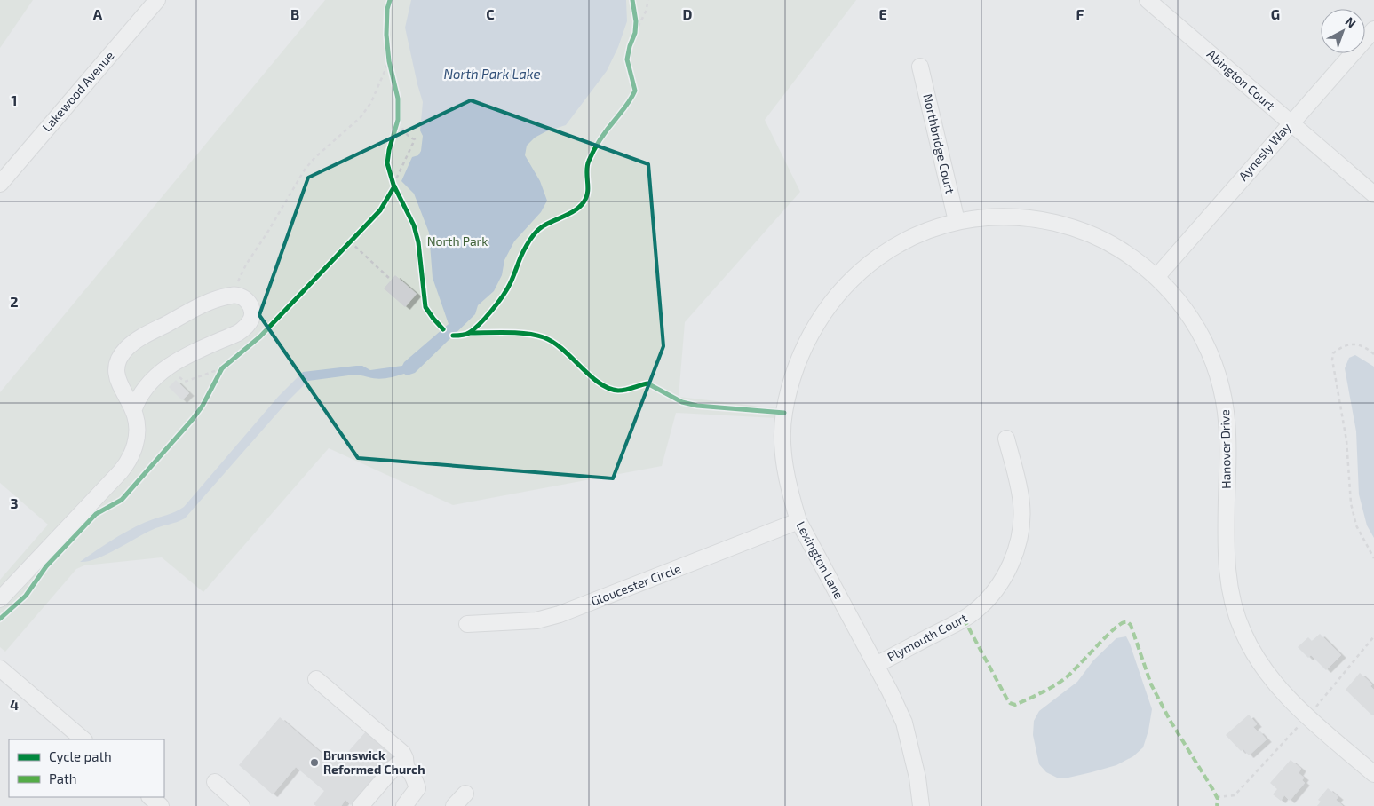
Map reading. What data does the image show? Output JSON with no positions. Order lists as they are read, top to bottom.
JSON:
{
  "streets": {
    "street": [
      "Abington Court",
      "Lakewood Avenue",
      "Northbridge Court",
      "Aynesly Way",
      "Hanover Drive",
      "Lexington Lane",
      "Gloucester Circle",
      "Plymouth Court"
    ]
  },
  "crossings": [
    ["Abington Court", "Aynesly Way"],
    ["Northbridge Court", "Hanover Drive"],
    ["Northbridge Court", "Lexington Lane"],
    ["Aynesly Way", "Hanover Drive"],
    ["Hanover Drive", "Lexington Lane"],
    ["Lexington Lane", "Gloucester Circle"],
    ["Lexington Lane", "Plymouth Court"]
  ],
  "water": ["North Park Lake"],
  "parks": ["North Park"],
  "places": ["Brunswick Reformed Church"],
  "legend": ["Cycle path", "Path"],
  "north": "top right",
  "grid": {
    "columns": [
      "A",
      "B",
      "C",
      "D",
      "E",
      "F",
      "G"
    ],
    "rows": [
      "1",
      "2",
      "3",
      "4"
    ]
  }
}
